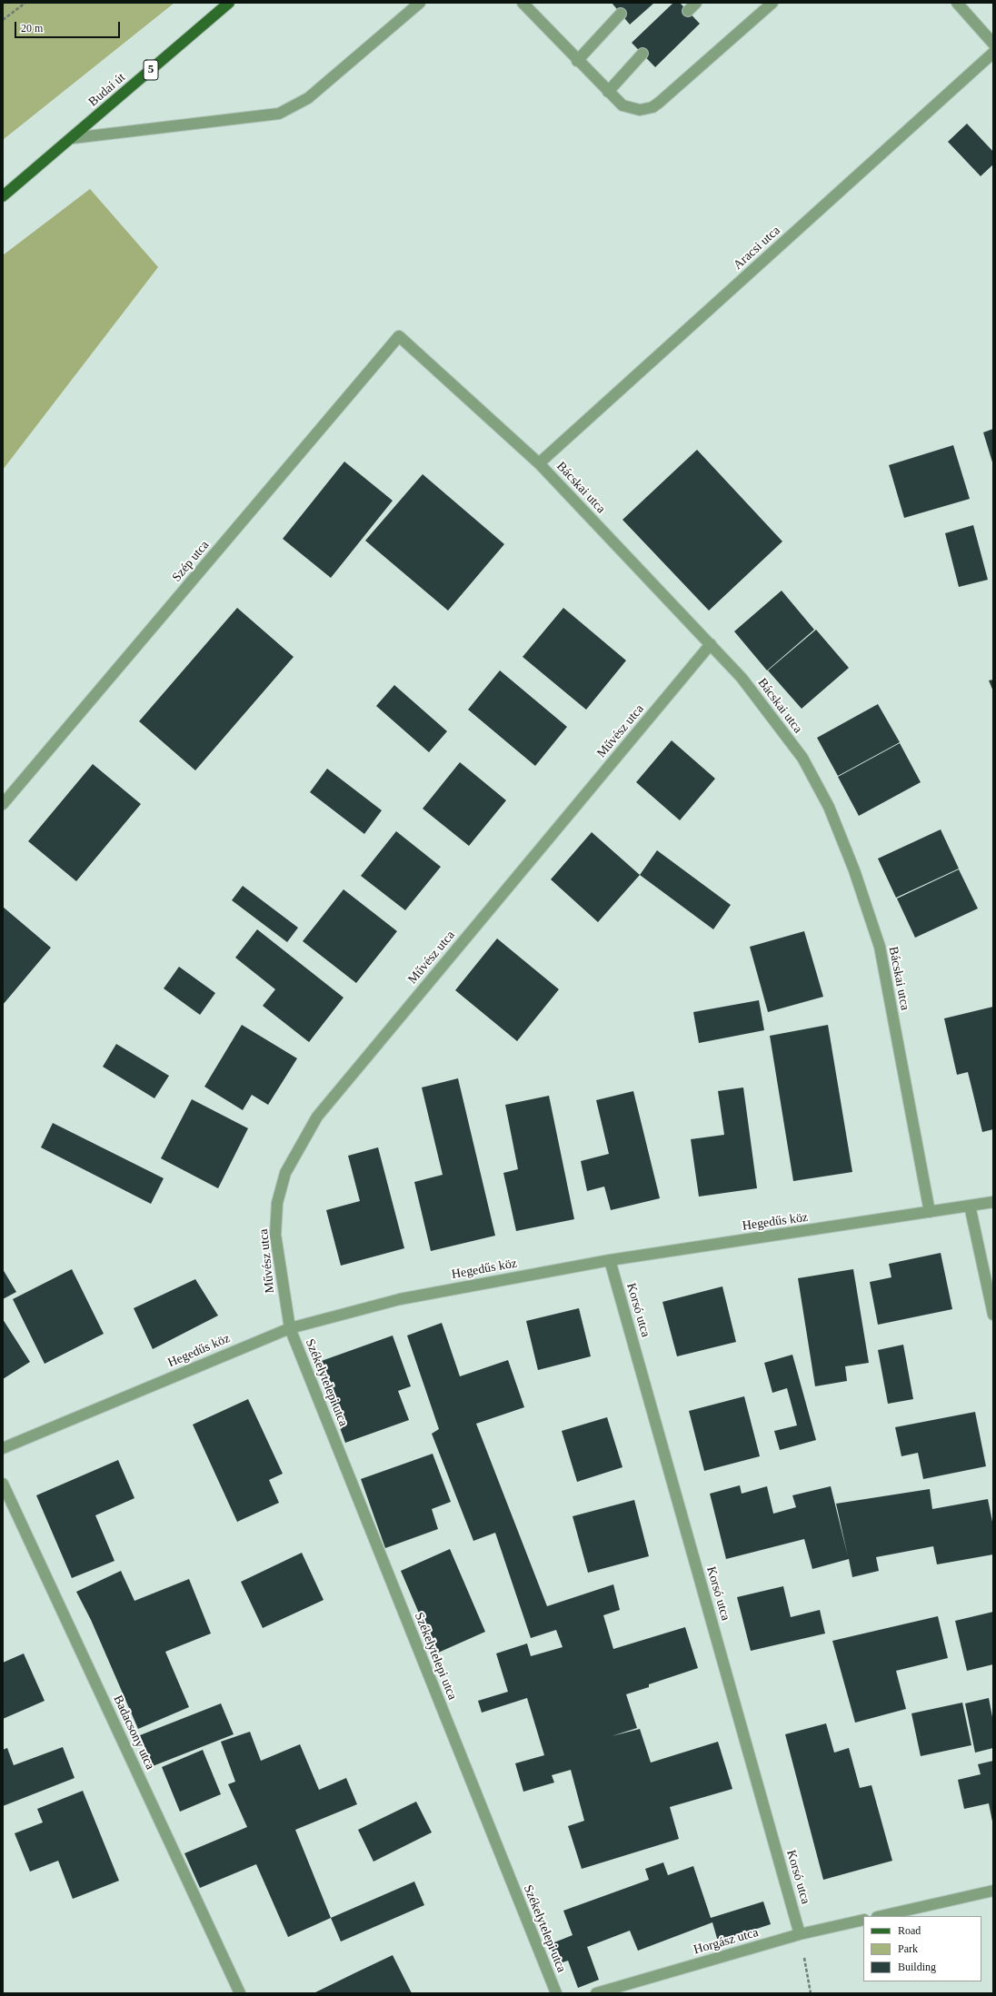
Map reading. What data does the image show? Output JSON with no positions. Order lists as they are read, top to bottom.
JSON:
{
  "streets": {
    "main road": ["5", "Budai út"],
    "street": [
      "Aracsi utca",
      "Bácskai utca",
      "Szép utca",
      "Művész utca",
      "Hegedűs köz",
      "Korsó utca",
      "Székelytelepi utca",
      "Badacsony utca",
      "Horgász utca"
    ]
  },
  "crossings": [
    ["Aracsi utca", "Bácskai utca"],
    ["Bácskai utca", "Szép utca"],
    ["Bácskai utca", "Művész utca"],
    ["Bácskai utca", "Hegedűs köz"],
    ["Művész utca", "Hegedűs köz"],
    ["Művész utca", "Székelytelepi utca"],
    ["Hegedűs köz", "Korsó utca"],
    ["Hegedűs köz", "Székelytelepi utca"],
    ["Korsó utca", "Horgász utca"]
  ],
  "legend": ["Road", "Park", "Building"],
  "scale_bar": "20 m"
}
